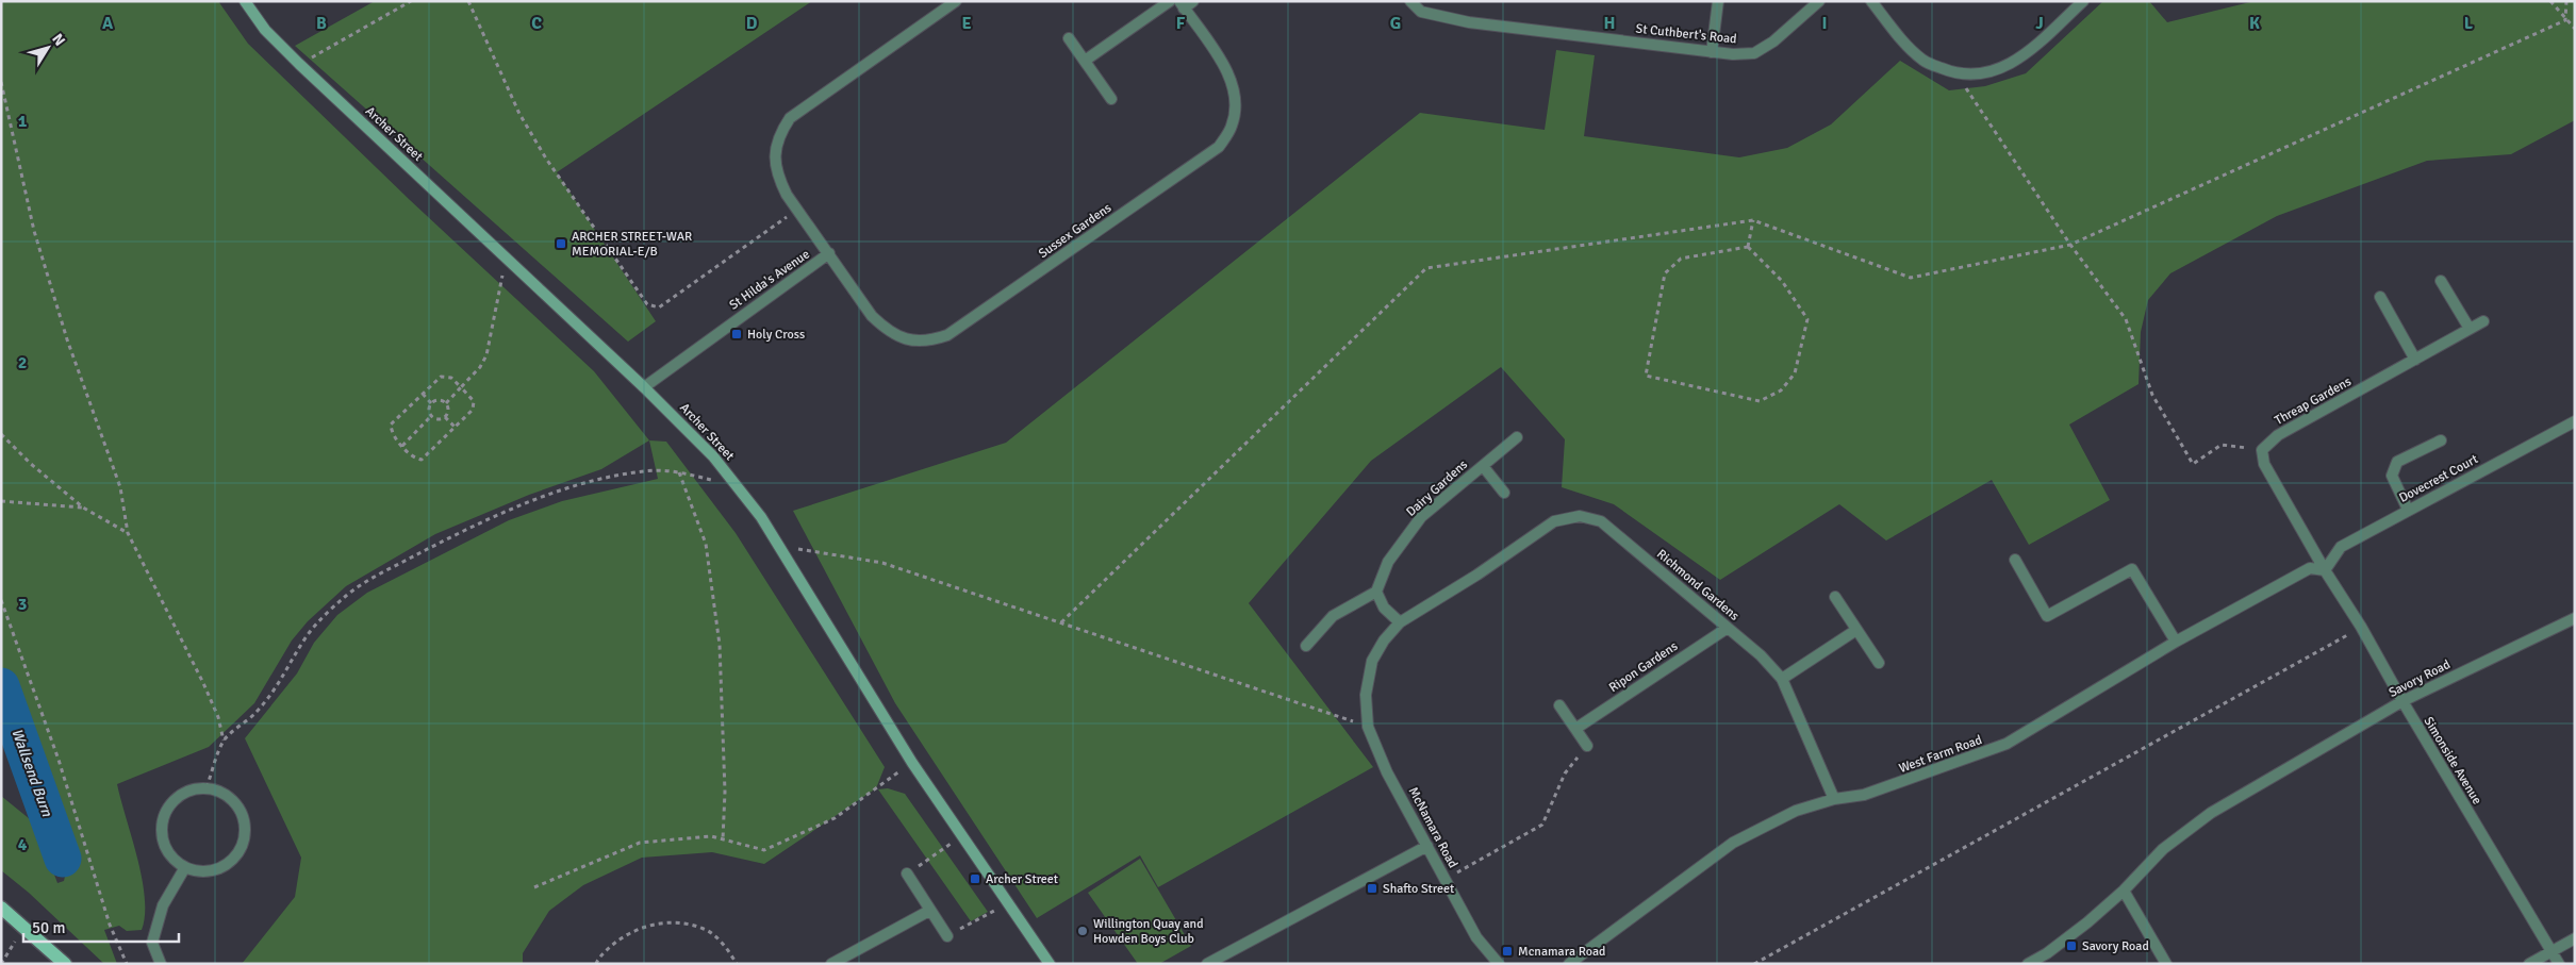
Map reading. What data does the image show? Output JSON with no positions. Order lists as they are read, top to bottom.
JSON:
{
  "streets": {
    "main road": ["Archer Street"],
    "street": [
      "St Cuthbert's Road",
      "Sussex Gardens",
      "St Hilda's Avenue",
      "Threap Gardens",
      "Dovecrest Court",
      "Dairy Gardens",
      "Richmond Gardens",
      "Ripon Gardens",
      "Savory Road",
      "West Farm Road",
      "Simonside Avenue",
      "McNamara Road"
    ]
  },
  "crossings": [
    ["Archer Street", "St Hilda's Avenue"],
    ["Sussex Gardens", "St Hilda's Avenue"],
    ["Dovecrest Court", "West Farm Road"],
    ["Dovecrest Court", "Simonside Avenue"],
    ["Richmond Gardens", "Ripon Gardens"],
    ["Richmond Gardens", "West Farm Road"],
    ["Savory Road", "Simonside Avenue"],
    ["West Farm Road", "Simonside Avenue"]
  ],
  "water": ["Wallsend Burn"],
  "places": {
    "transit": [
      "ARCHER STREET-WAR MEMORIAL-E/B",
      "Holy Cross",
      "Archer Street",
      "Shafto Street",
      "Savory Road",
      "Mcnamara Road"
    ],
    "other": ["Willington Quay and Howden Boys Club"]
  },
  "scale_bar": "50 m",
  "north": "top right",
  "grid": {
    "columns": [
      "A",
      "B",
      "C",
      "D",
      "E",
      "F",
      "G",
      "H",
      "I",
      "J",
      "K",
      "L"
    ],
    "rows": [
      "1",
      "2",
      "3",
      "4"
    ]
  }
}
